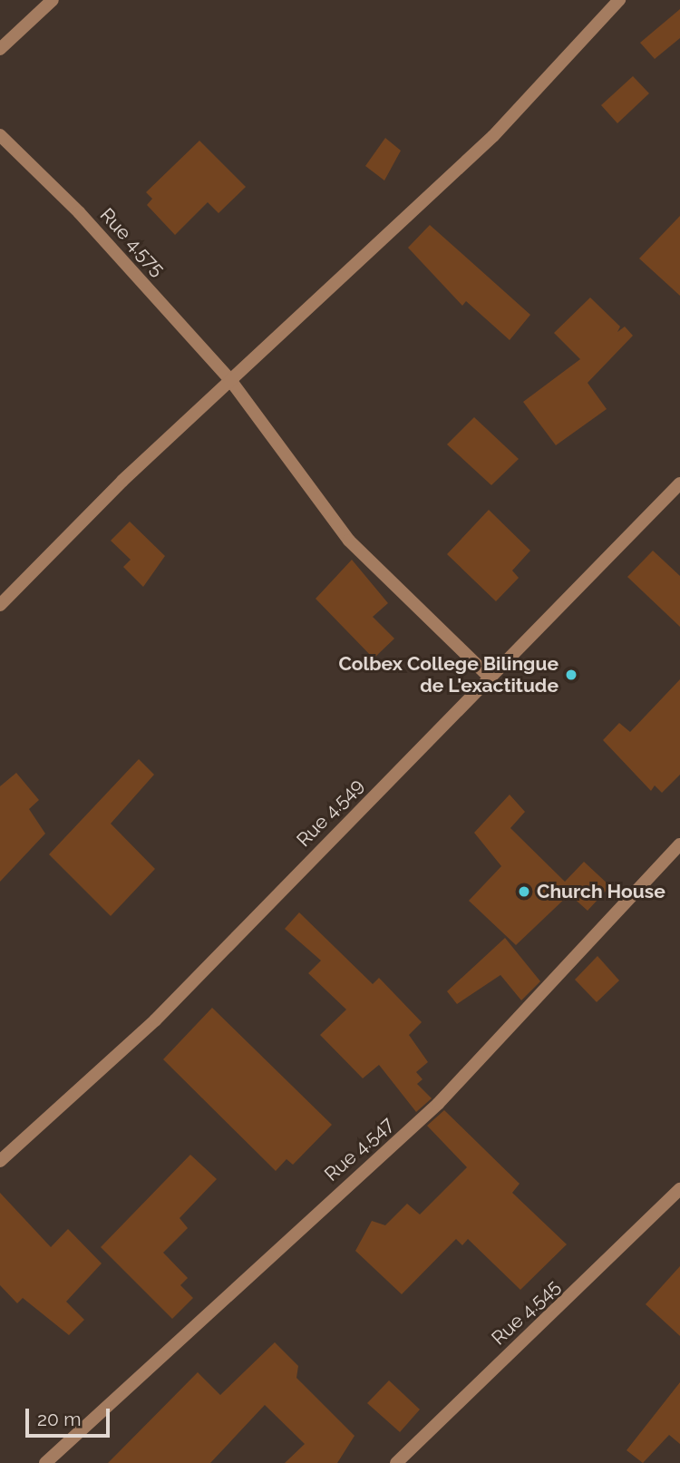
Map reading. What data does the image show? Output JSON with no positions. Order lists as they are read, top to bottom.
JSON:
{
  "streets": {
    "street": [
      "Rue 4.575",
      "Rue 4.549",
      "Rue 4.547",
      "Rue 4.545"
    ]
  },
  "crossings": [
    ["Rue 4.575", "Rue 4.549"]
  ],
  "places": ["Colbex College Bilingue de L'exactitude", "Church House"],
  "scale_bar": "20 m"
}
